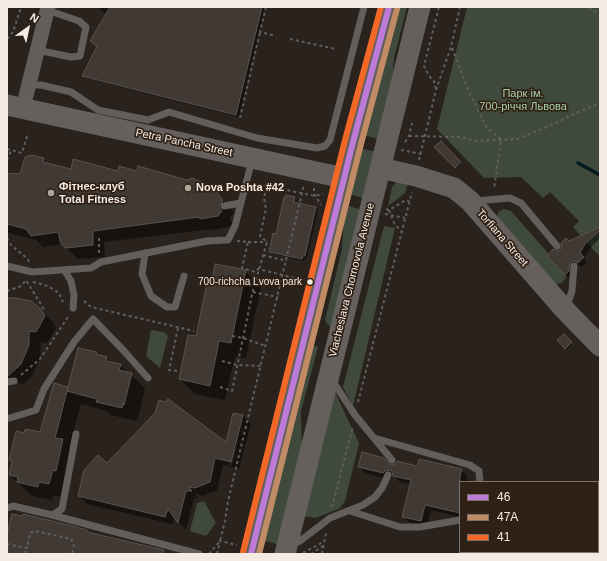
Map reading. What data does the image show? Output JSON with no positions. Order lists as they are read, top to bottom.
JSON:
{
  "streets": {
    "main road": ["Petra Pancha Street", "Torfiana Street", "Viacheslava Chornovola Avenue"]
  },
  "crossings": [
    ["Torfiana Street", "Viacheslava Chornovola Avenue"]
  ],
  "parks": ["Парк ім. 700-річчя Львова"],
  "places": ["Nova Poshta #42", "Фітнес-клуб Total Fitness", "700-richcha Lvova park"],
  "lines": ["transit line 46", "transit line 41", "transit line 47А"],
  "legend": ["46", "47А", "41"],
  "north": "top right"
}
